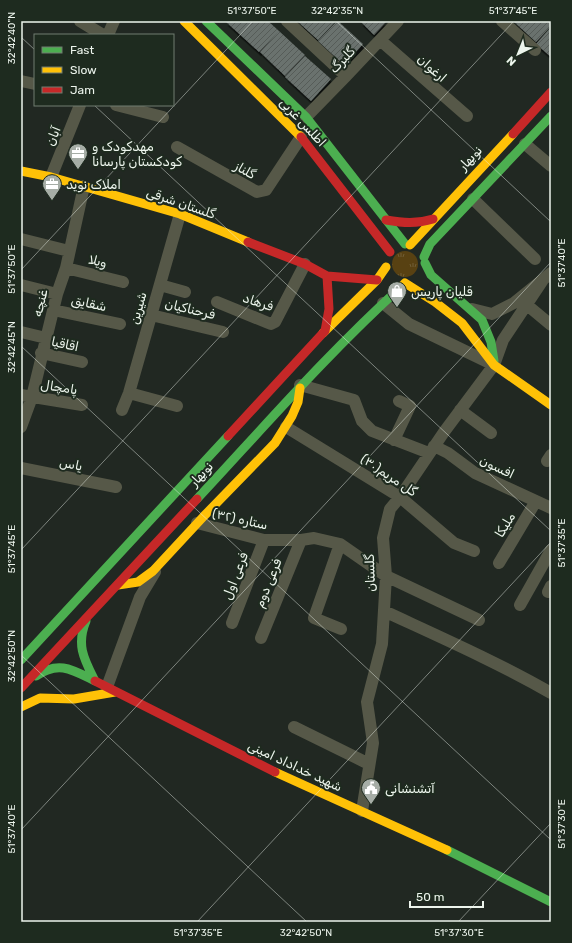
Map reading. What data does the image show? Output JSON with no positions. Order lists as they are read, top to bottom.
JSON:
{
  "streets": {
    "street": [
      "گلبرگ",
      "ارغوان",
      "اطلس غربی",
      "آبان",
      "نوبهار",
      "گلناز",
      "گلستان شرقی",
      "ویلا",
      "فرهاد",
      "غنچه",
      "شقایق",
      "شیرین",
      "فرحناکیان",
      "اقاقیا",
      "پامچال",
      "یاس",
      "افسون",
      "گل مریم(۳۰)",
      "ستاره (۳۲)",
      "ملیکا",
      "گلستان",
      "فرعی اول",
      "فرعی دوم",
      "شهید خداداد امینی"
    ]
  },
  "crossings": [
    ["گلبرگ", "ارغوان"],
    ["گلبرگ", "اطلس غربی"],
    ["اطلس غربی", "نوبهار"],
    ["اطلس غربی", "گلناز"],
    ["آبان", "گلستان شرقی"],
    ["نوبهار", "گلستان شرقی"],
    ["نوبهار", "افسون"],
    ["نوبهار", "شهید خداداد امینی"],
    ["گلستان شرقی", "فرهاد"],
    ["گلستان شرقی", "غنچه"],
    ["گلستان شرقی", "شیرین"],
    ["ویلا", "غنچه"],
    ["غنچه", "شقایق"],
    ["غنچه", "اقاقیا"],
    ["غنچه", "پامچال"],
    ["شیرین", "فرحناکیان"],
    ["افسون", "ملیکا"],
    ["افسون", "گلستان"],
    ["گل مریم(۳۰)", "گلستان"],
    ["ستاره (۳۲)", "گلستان"],
    ["ستاره (۳۲)", "فرعی اول"],
    ["ستاره (۳۲)", "فرعی دوم"],
    ["گلستان", "شهید خداداد امینی"]
  ],
  "places": {
    "office": ["مهدکودک و کودکستان پارسانا", "املاک نوید"],
    "shop": ["قلیان پاریس"],
    "public building": ["آتشنشانی"]
  },
  "legend": ["Fast", "Slow", "Jam"],
  "scale_bar": "50 m",
  "north": "bottom left",
  "coordinates": [
    "51°37'50\"E",
    "32°42'35\"N",
    "51°37'45\"E",
    "32°42'40\"N",
    "51°37'40\"E",
    "32°42'45\"N",
    "51°37'35\"E",
    "32°42'50\"N",
    "51°37'30\"E"
  ]
}
